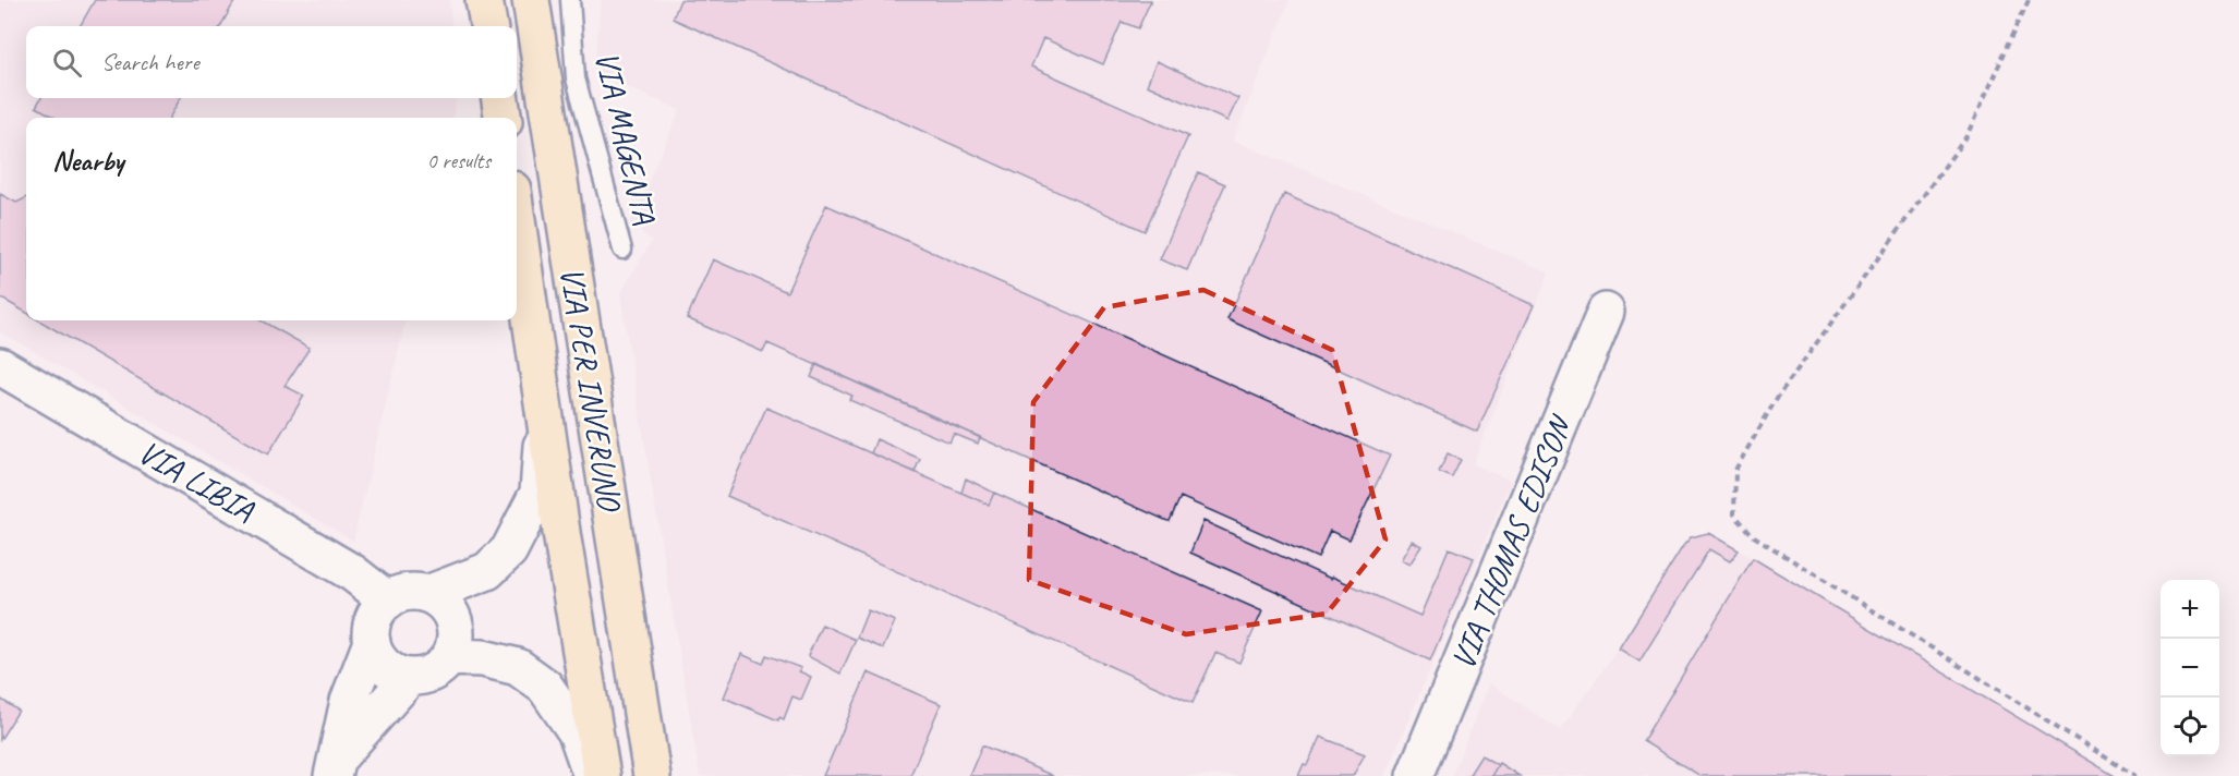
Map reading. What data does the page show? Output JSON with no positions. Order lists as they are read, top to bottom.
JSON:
{
  "streets": {
    "main road": ["VIA PER INVERUNO"],
    "street": ["VIA LIBIA", "VIA THOMAS EDISON"],
    "lane": ["VIA MAGENTA"]
  },
  "page": {
    "search": "Search here",
    "heading": ["Nearby", "0 results"],
    "map_buttons": ["+", "−"]
  }
}
